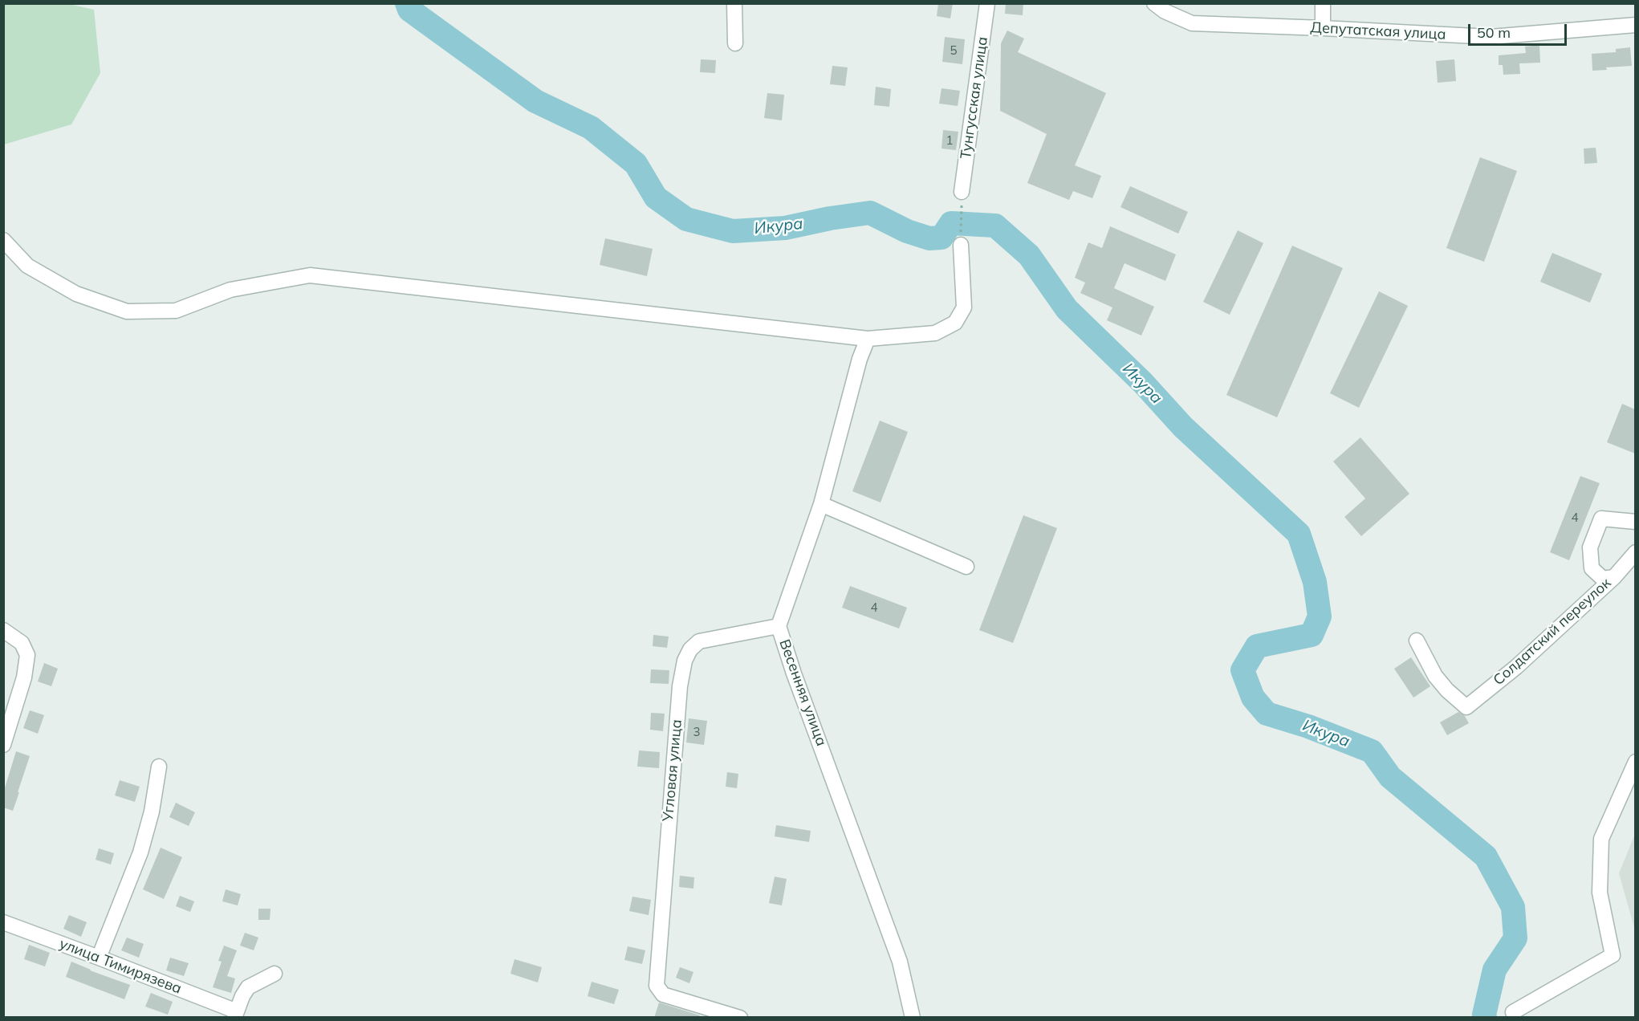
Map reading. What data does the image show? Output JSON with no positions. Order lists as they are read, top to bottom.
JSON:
{
  "streets": {
    "street": [
      "Депутатская улица",
      "Тунгусская улица",
      "Солдатский переулок",
      "Весенняя улица",
      "Угловая улица",
      "улица Тимирязева"
    ]
  },
  "crossings": [
    ["Весенняя улица", "Угловая улица"]
  ],
  "water": ["Икура"],
  "house_numbers": [
    "5",
    "1",
    "4",
    "4",
    "3"
  ],
  "scale_bar": "50 m"
}
